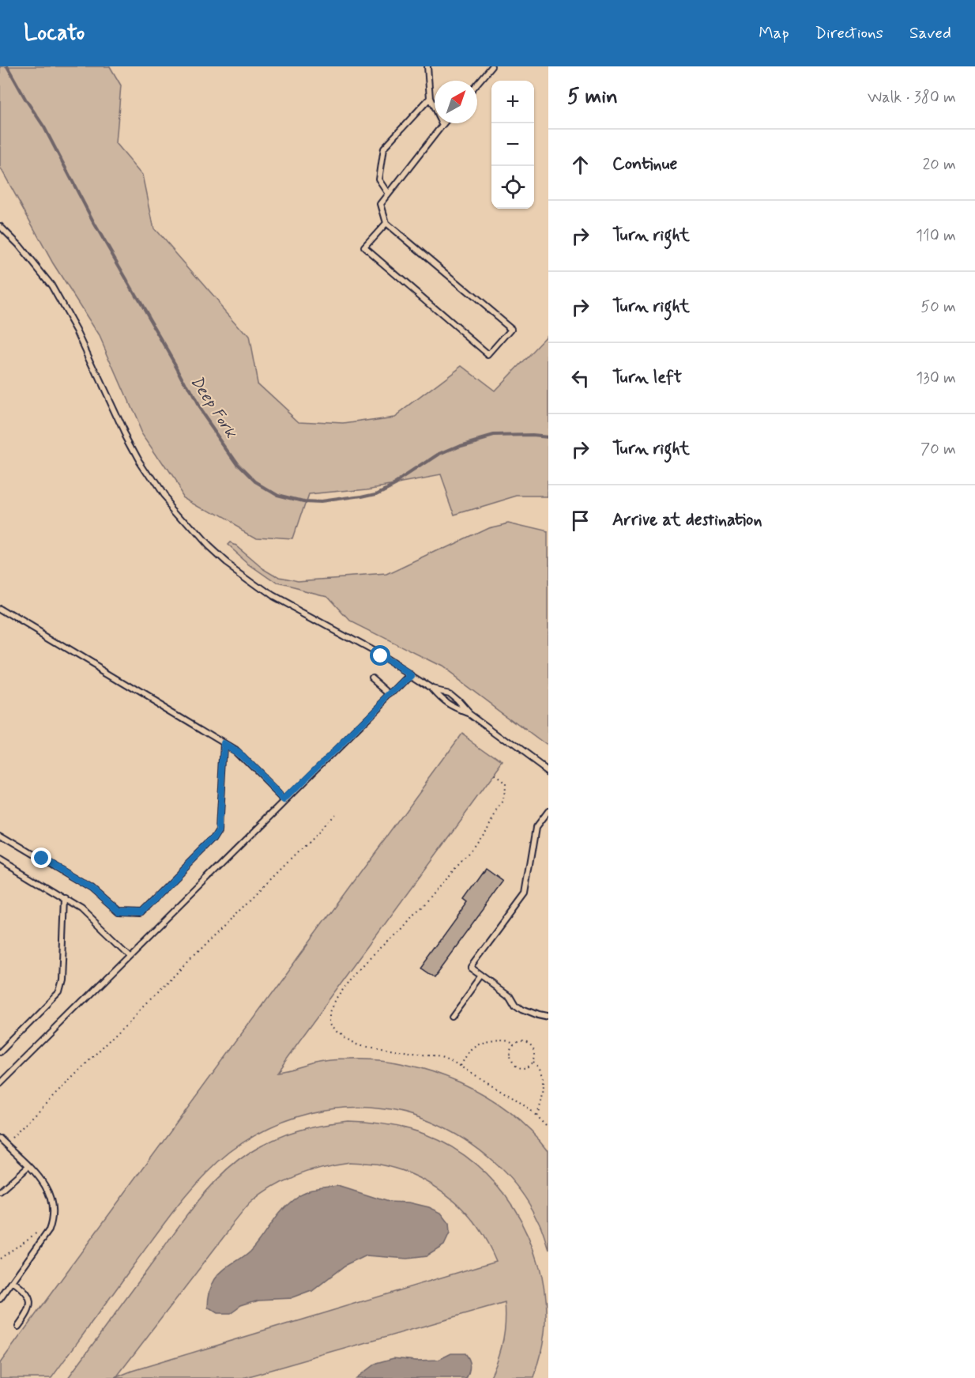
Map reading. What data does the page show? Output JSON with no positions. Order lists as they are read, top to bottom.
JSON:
{
  "water": ["Deep Fork"],
  "north": "top right",
  "page": {
    "header": "Locato",
    "nav": ["Map", "Directions", "Saved"],
    "heading": ["5 min", "Walk · 380 m"],
    "map_buttons": ["+", "−"],
    "list": [
      ["Continue", "20 m"],
      ["Turn right", "110 m"],
      ["Turn right", "50 m"],
      ["Turn left", "130 m"],
      ["Turn right", "70 m"],
      "Arrive at destination"
    ]
  }
}
